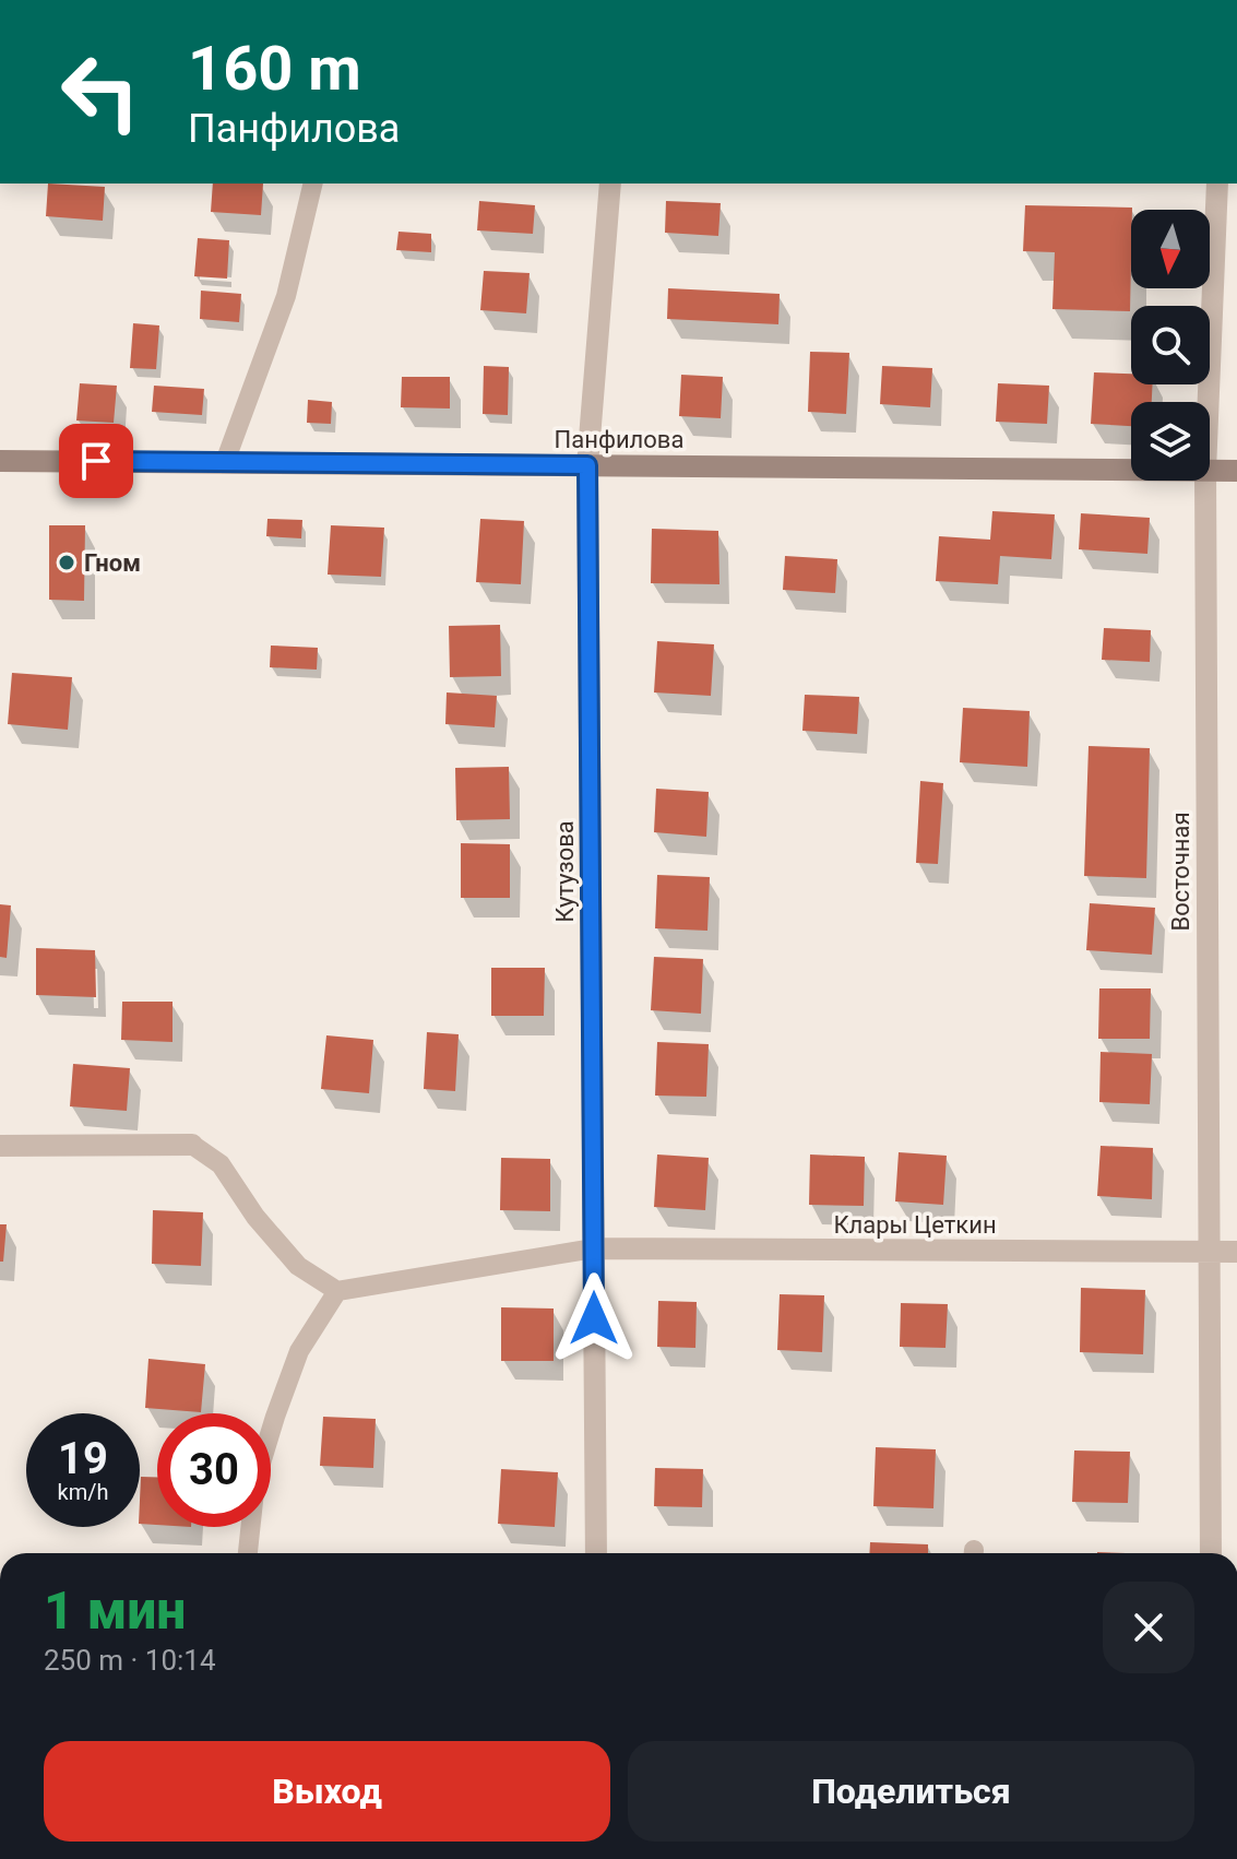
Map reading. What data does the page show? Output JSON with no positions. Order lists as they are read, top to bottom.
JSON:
{
  "streets": {
    "street": [
      "Панфилова",
      "Кутузова",
      "Восточная",
      "Клары Цеткин"
    ]
  },
  "crossings": [
    ["Панфилова", "Кутузова"],
    ["Кутузова", "Клары Цеткин"],
    ["Восточная", "Клары Цеткин"]
  ],
  "places": ["Гном"],
  "north": "bottom",
  "page": {
    "turn": ["160 m", "Панфилова"],
    "speed": "19 km/h",
    "limit": "30",
    "heading": ["1 мин", "250 m · 10:14"],
    "buttons": ["Выход", "Поделиться"]
  }
}
